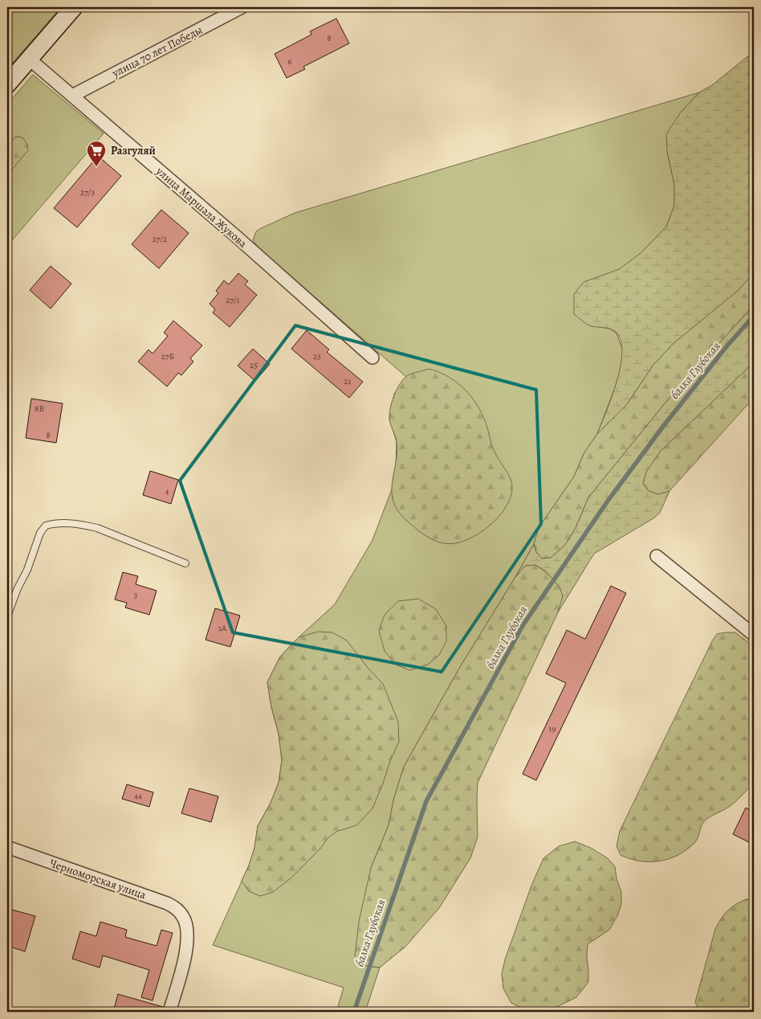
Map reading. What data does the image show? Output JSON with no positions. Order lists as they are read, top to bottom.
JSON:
{
  "streets": {
    "street": ["улица 70 лет Победы", "улица Маршала Жукова", "Черноморская улица"]
  },
  "crossings": [
    ["улица 70 лет Победы", "улица Маршала Жукова"]
  ],
  "water": ["балка Глубокая"],
  "places": {
    "supermarket": ["Разгуляй"]
  },
  "house_numbers": [
    "8",
    "6",
    "27/3",
    "27/2",
    "27/1",
    "27Б",
    "23",
    "25",
    "21",
    "8В",
    "8",
    "4",
    "3",
    "1А",
    "19",
    "44"
  ]
}
